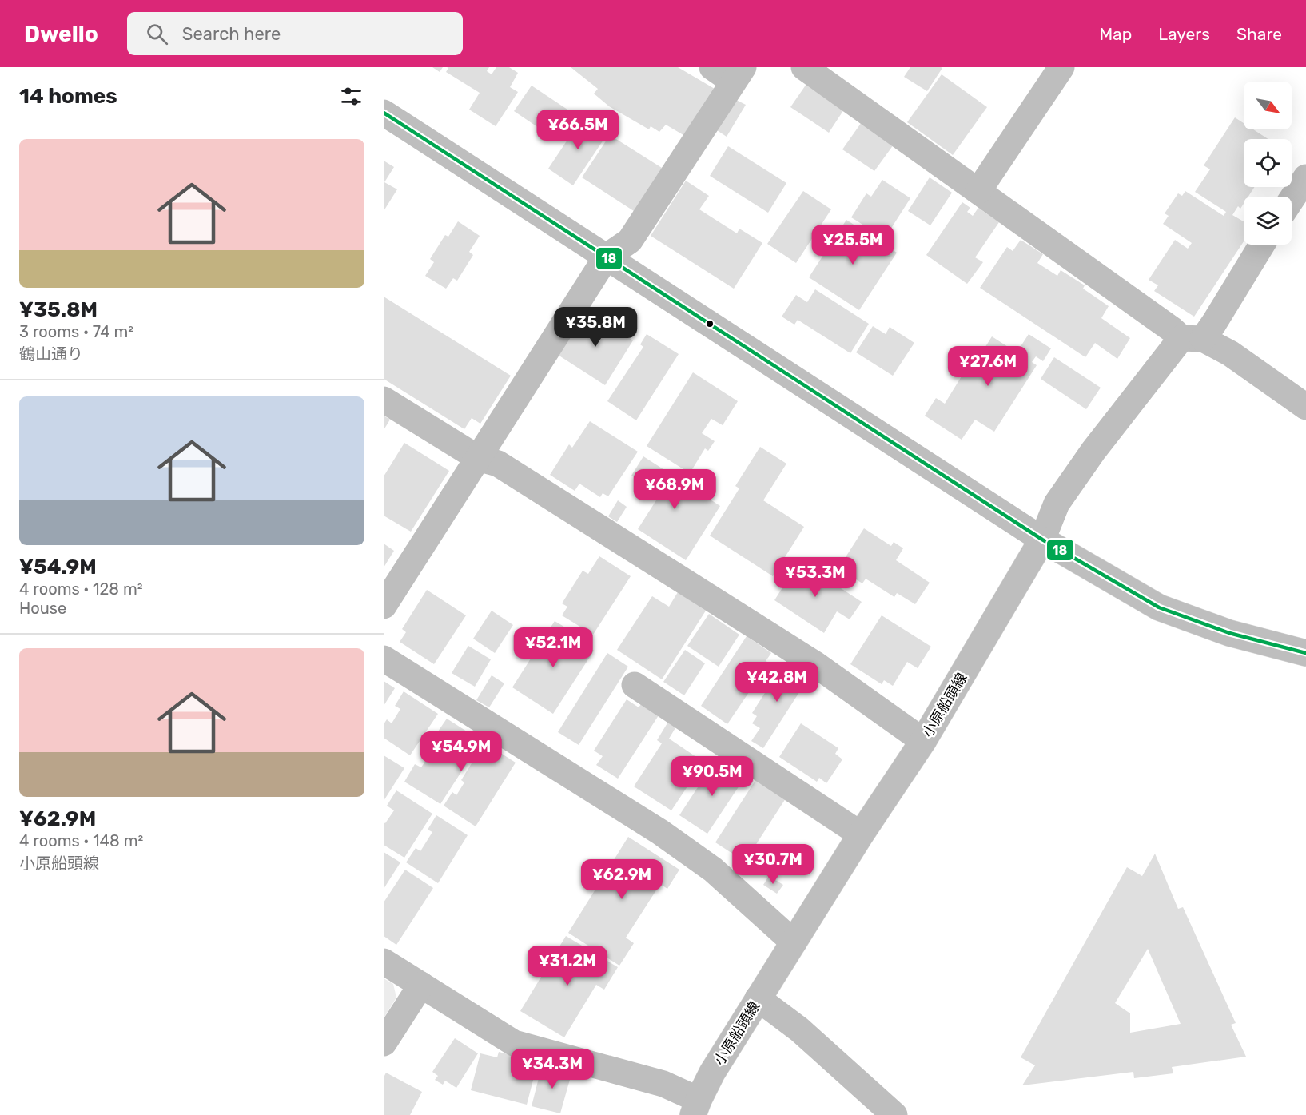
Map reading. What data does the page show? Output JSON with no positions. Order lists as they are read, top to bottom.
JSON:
{
  "streets": {
    "street": ["小原船頭線"]
  },
  "lines": ["transit line 18"],
  "north": "bottom right",
  "page": {
    "header": "Dwello",
    "search": "Search here",
    "nav": ["Map", "Layers", "Share"],
    "heading": "14 homes",
    "price": [
      "¥66.5M",
      "¥25.5M",
      "¥35.8M",
      "¥27.6M",
      "¥68.9M",
      "¥53.3M",
      "¥52.1M",
      "¥42.8M",
      "¥54.9M",
      "¥90.5M",
      "¥30.7M",
      "¥62.9M",
      "¥31.2M",
      "¥34.3M"
    ],
    "list": [
      {
        "name": "¥35.8M",
        "note": "3 rooms · 74 m² · 鶴山通り"
      },
      {
        "name": "¥54.9M",
        "note": "4 rooms · 128 m² · House"
      },
      {
        "name": "¥62.9M",
        "note": "4 rooms · 148 m² · 小原船頭線"
      }
    ]
  }
}
